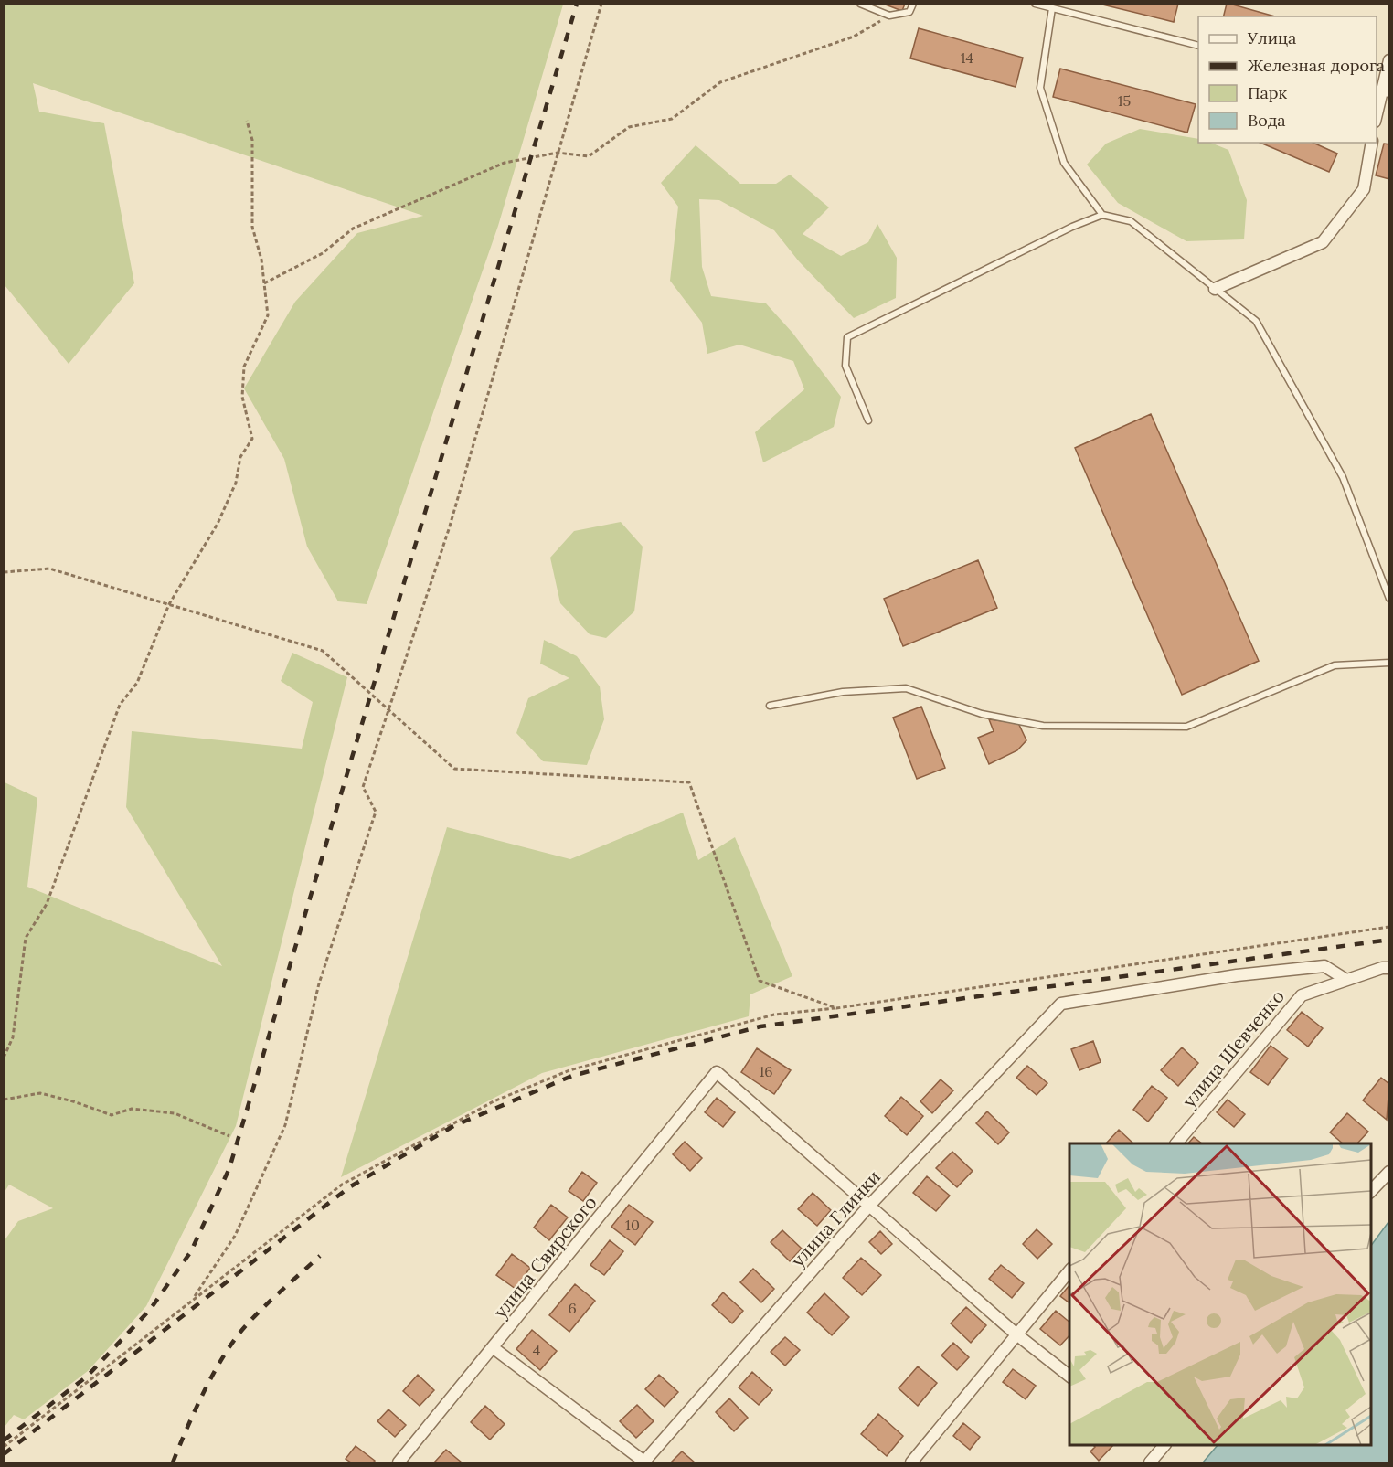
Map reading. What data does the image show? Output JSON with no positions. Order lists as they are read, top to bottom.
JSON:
{
  "streets": {
    "street": ["улица Шевченко", "улица Глинки", "улица Свирского"]
  },
  "crossings": [
    ["улица Шевченко", "улица Глинки"],
    ["улица Глинки", "улица Свирского"]
  ],
  "house_numbers": [
    "14",
    "15",
    "16",
    "10",
    "6",
    "4"
  ],
  "legend": [
    "Улица",
    "Железная дорога",
    "Парк",
    "Вода"
  ]
}
